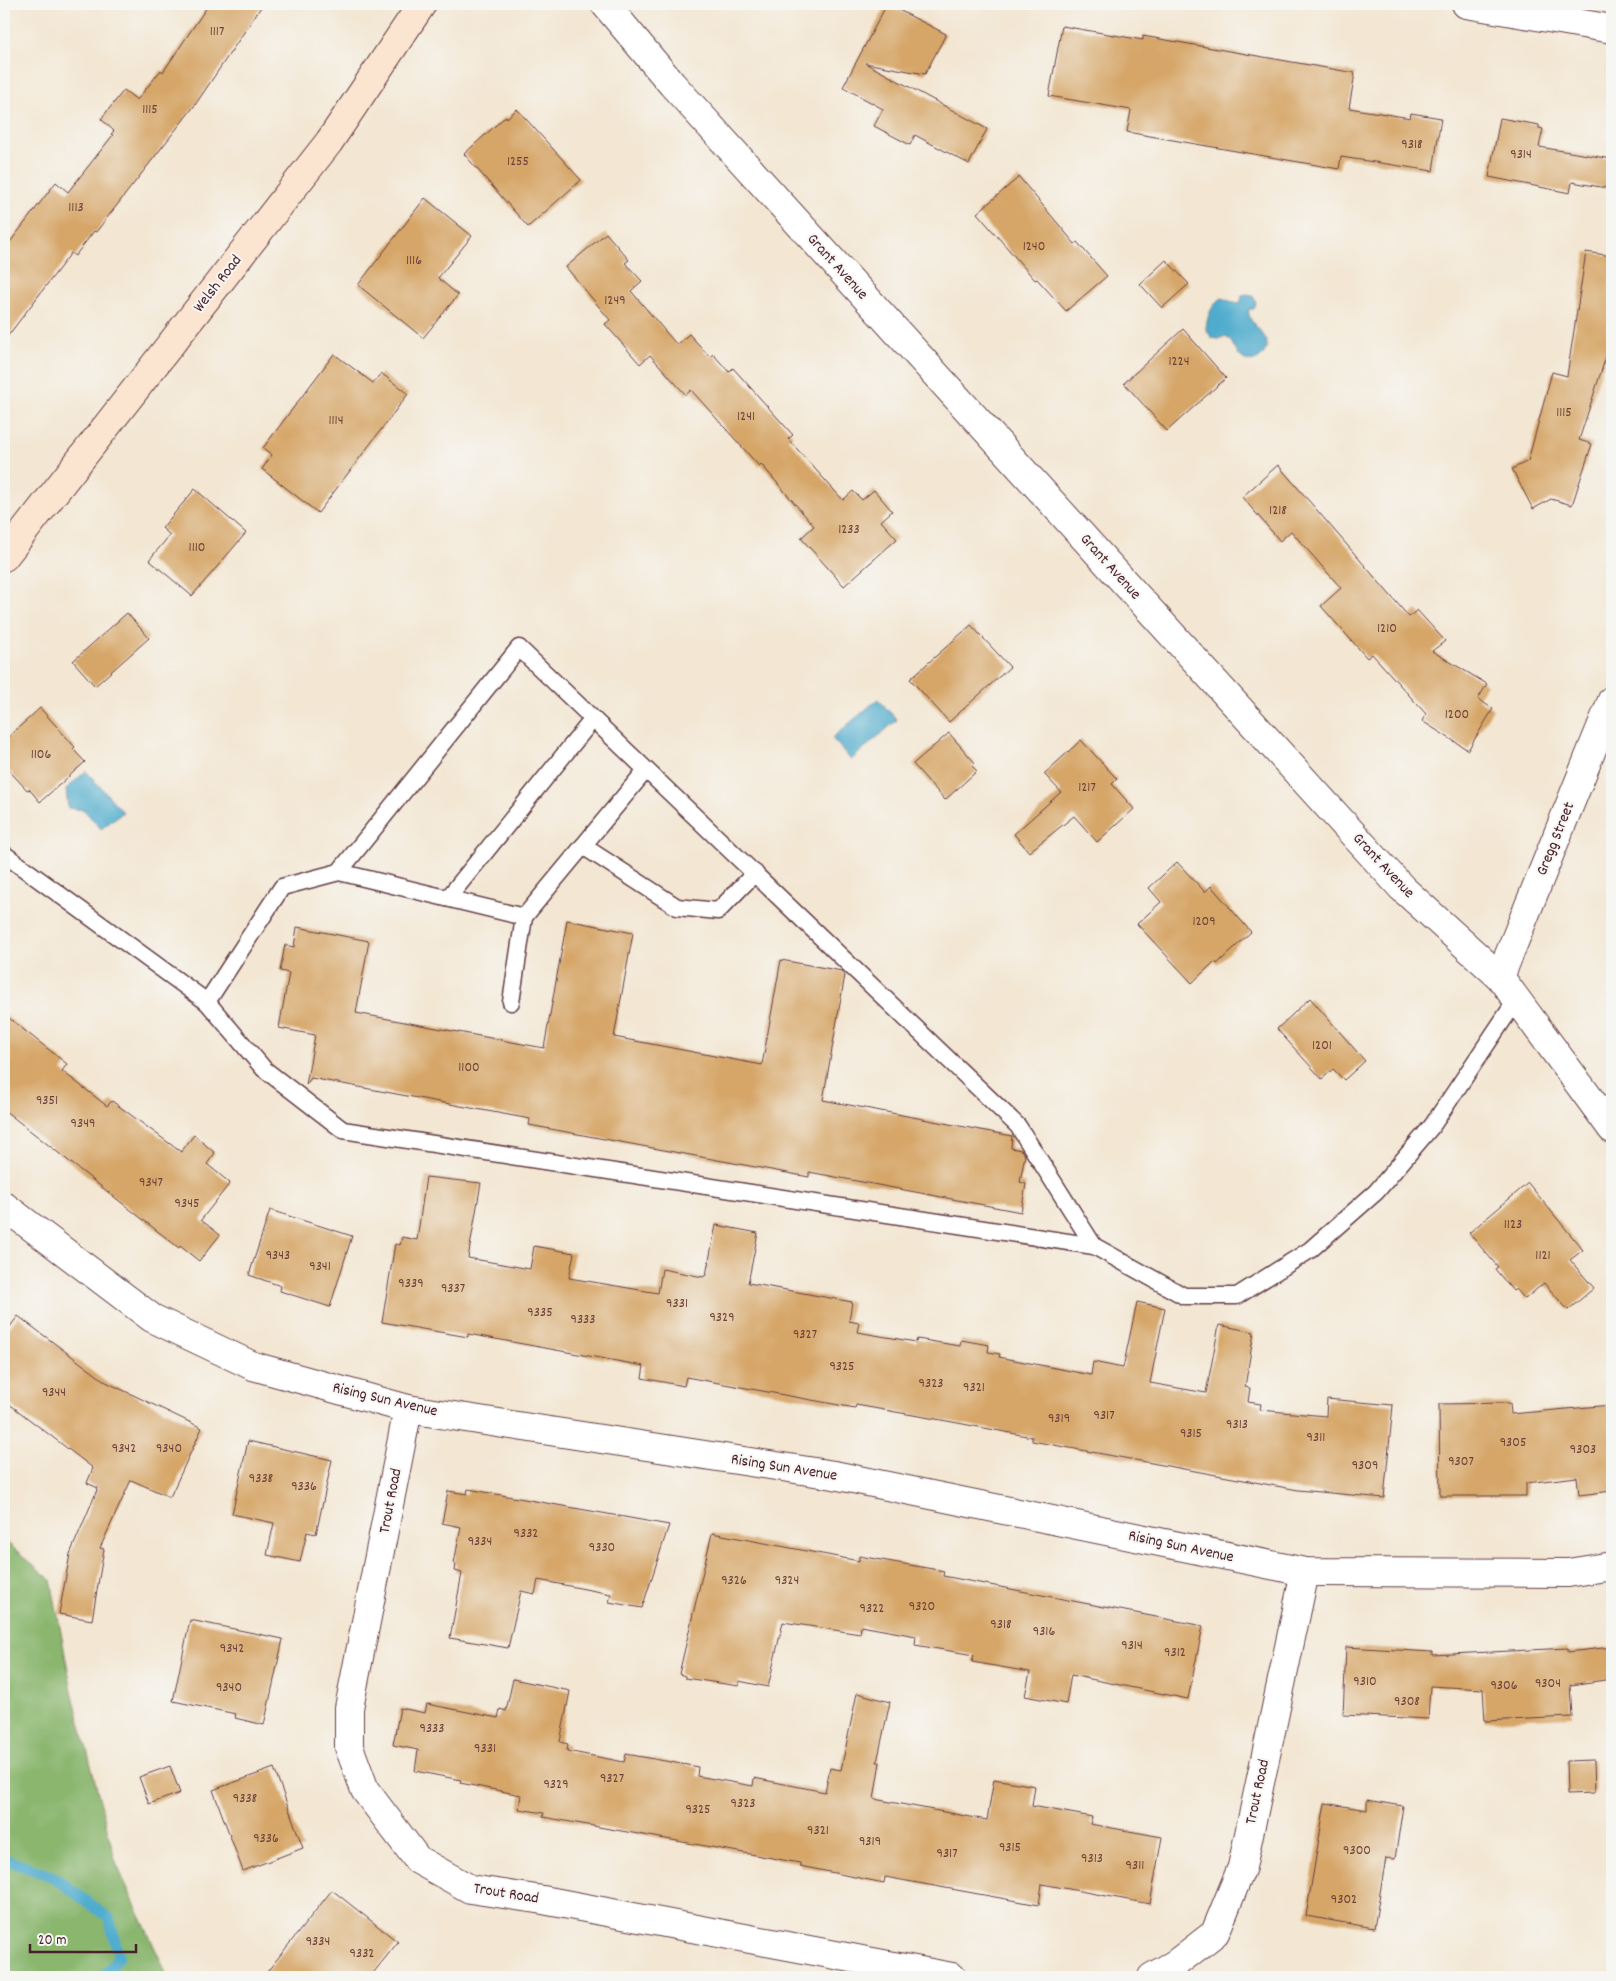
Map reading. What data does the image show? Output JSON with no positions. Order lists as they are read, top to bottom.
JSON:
{
  "streets": {
    "main road": ["Welsh Road"],
    "street": [
      "Grant Avenue",
      "Gregg Street",
      "Rising Sun Avenue",
      "Trout Road"
    ]
  },
  "crossings": [
    ["Grant Avenue", "Gregg Street"],
    ["Rising Sun Avenue", "Trout Road"]
  ],
  "house_numbers": [
    "1117",
    "1115",
    "9318",
    "9314",
    "1255",
    "1113",
    "1240",
    "1116",
    "1249",
    "1224",
    "1115",
    "1241",
    "1114",
    "1218",
    "1233",
    "1110",
    "1210",
    "1200",
    "1106",
    "1217",
    "1209",
    "1201",
    "1100",
    "9351",
    "9349",
    "9347",
    "9345",
    "1123",
    "9343",
    "1121",
    "9341",
    "9339",
    "9337",
    "9331",
    "9335",
    "9329",
    "9333",
    "9327",
    "9325",
    "9323",
    "9321",
    "9344",
    "9317",
    "9319",
    "9313",
    "9315",
    "9311",
    "9305",
    "9342",
    "9340",
    "9303",
    "9307",
    "9309",
    "9338",
    "9336",
    "9332",
    "9334",
    "9330",
    "9326",
    "9324",
    "9320",
    "9322",
    "9318",
    "9316",
    "9314",
    "9342",
    "9312",
    "9310",
    "9304",
    "9306",
    "9340",
    "9308",
    "9333",
    "9331",
    "9327",
    "9329",
    "9338",
    "9323",
    "9325",
    "9321",
    "9336",
    "9319",
    "9315",
    "9300",
    "9317",
    "9313",
    "9311",
    "9302",
    "9334",
    "9332"
  ],
  "scale_bar": "20 m"
}
